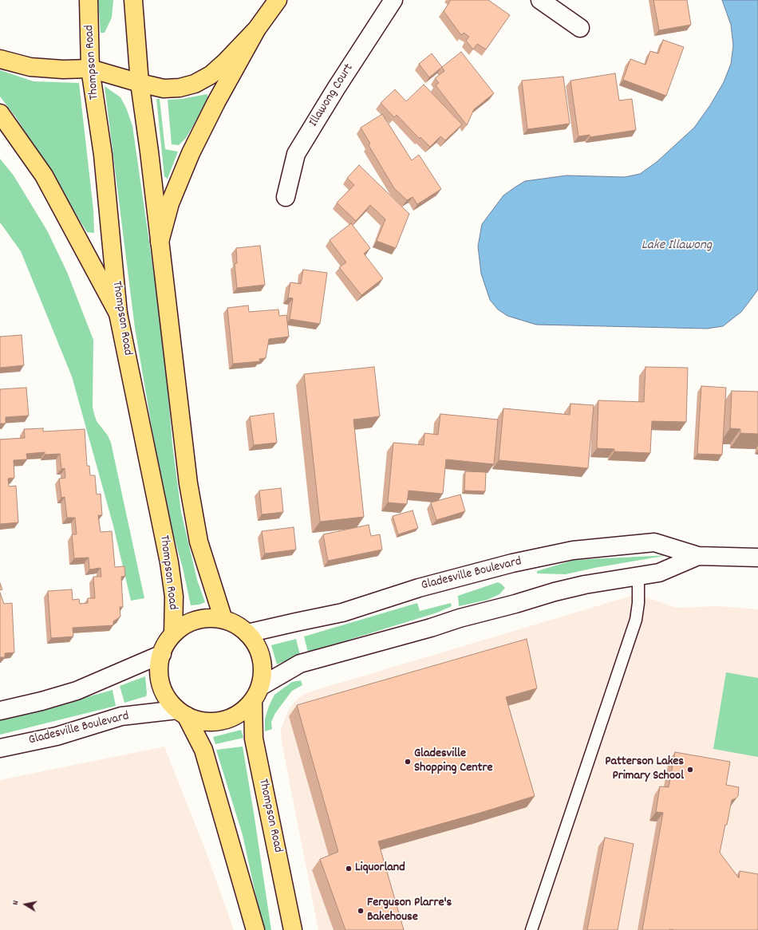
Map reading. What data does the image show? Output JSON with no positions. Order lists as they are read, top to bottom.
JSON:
{
  "streets": {
    "main road": ["Thompson Road"],
    "street": ["Illawong Court", "Gladesville Boulevard"]
  },
  "crossings": [
    ["Thompson Road", "Gladesville Boulevard"]
  ],
  "water": ["Lake Illawong"],
  "places": [
    "Gladesville Shopping Centre",
    "Patterson Lakes Primary School",
    "Liquorland",
    "Ferguson Plarre's Bakehouse"
  ],
  "north": "left"
}
